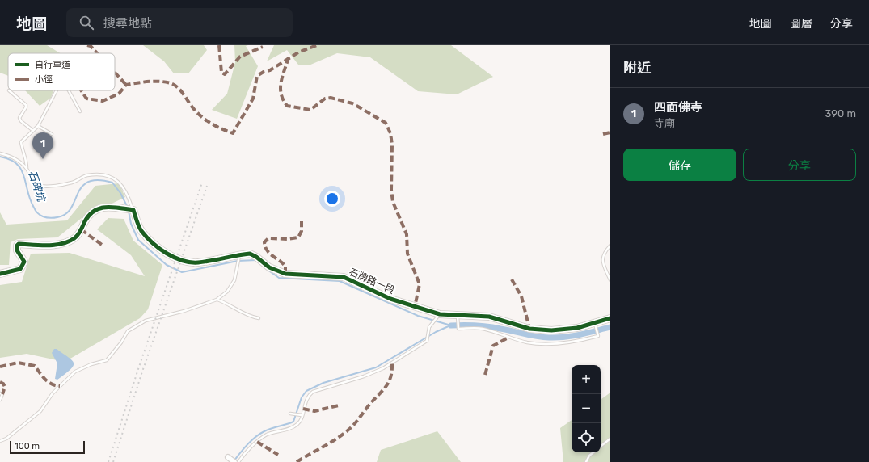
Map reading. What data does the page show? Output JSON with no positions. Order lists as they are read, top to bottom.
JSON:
{
  "streets": {
    "street": ["石牌路一段"]
  },
  "water": ["石碑坑"],
  "legend": ["自行車道", "小徑"],
  "scale_bar": "100 m",
  "page": {
    "header": "地圖",
    "search": "搜尋地點",
    "nav": ["地圖", "圖層", "分享"],
    "heading": "附近",
    "list": [
      {
        "mark": "1",
        "name": "四面佛寺",
        "note": "寺廟",
        "value": "390 m"
      }
    ],
    "pins": "1",
    "buttons": ["儲存", "分享"],
    "map_buttons": ["+", "−"],
    "scale": "100 m"
  }
}
